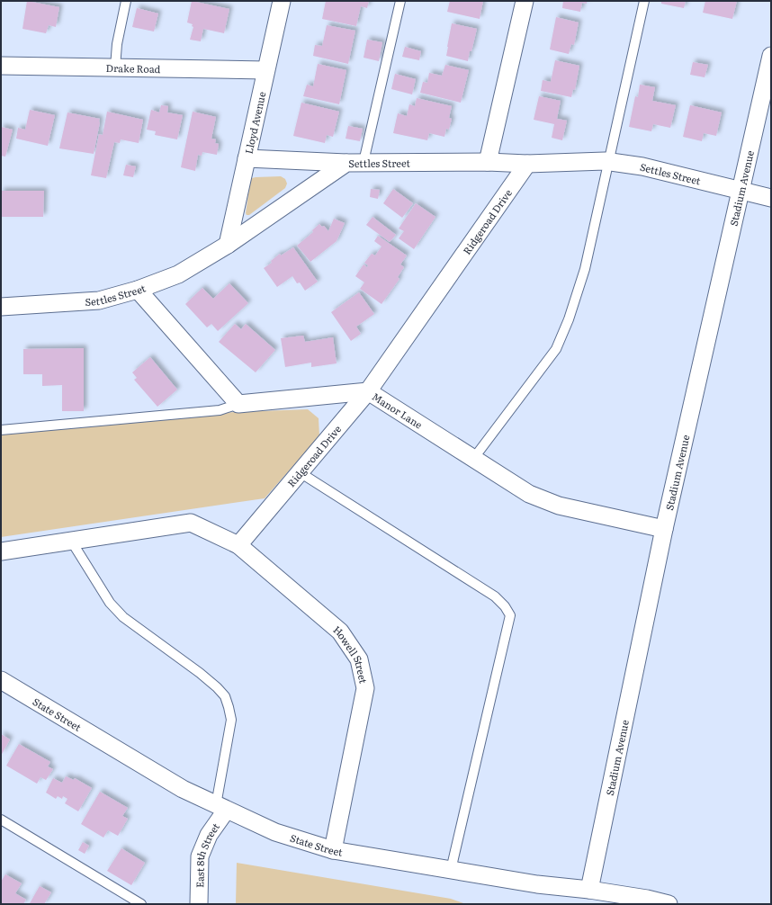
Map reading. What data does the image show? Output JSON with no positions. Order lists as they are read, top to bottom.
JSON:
{
  "streets": {
    "street": [
      "Drake Road",
      "Lloyd Avenue",
      "Settles Street",
      "Stadium Avenue",
      "Ridgeroad Drive",
      "Manor Lane",
      "Howell Street",
      "State Street",
      "East 8th Street"
    ]
  },
  "crossings": [
    ["Drake Road", "Lloyd Avenue"],
    ["Lloyd Avenue", "Settles Street"],
    ["Settles Street", "Stadium Avenue"],
    ["Settles Street", "Ridgeroad Drive"],
    ["Stadium Avenue", "Manor Lane"],
    ["Stadium Avenue", "State Street"],
    ["Ridgeroad Drive", "Manor Lane"],
    ["Ridgeroad Drive", "Howell Street"],
    ["Howell Street", "State Street"],
    ["State Street", "East 8th Street"]
  ]
}
